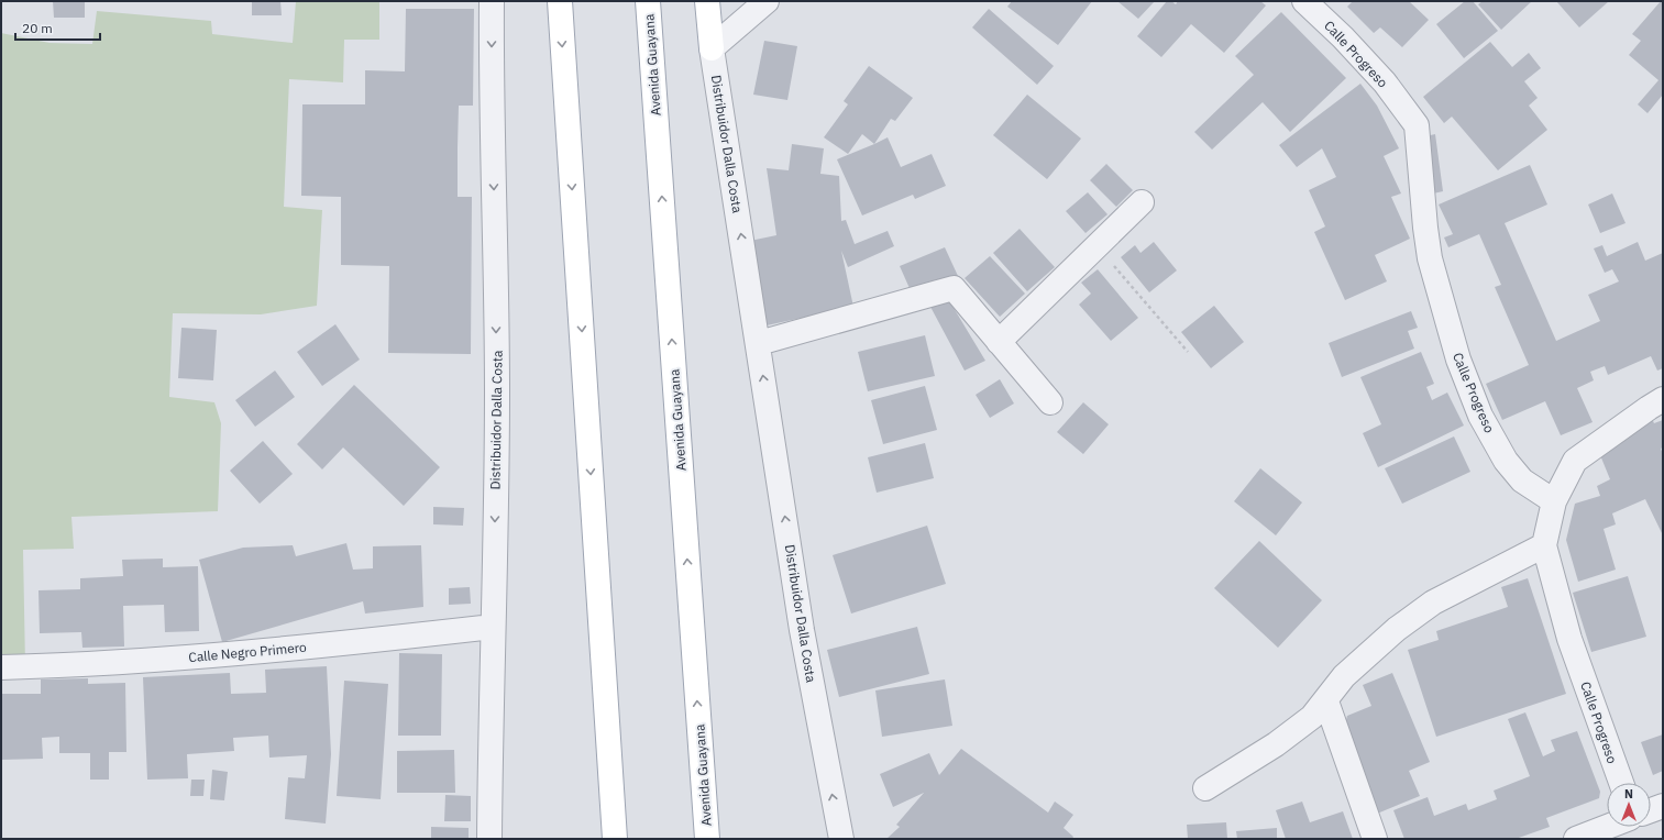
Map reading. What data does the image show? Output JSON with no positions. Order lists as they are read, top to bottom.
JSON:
{
  "streets": {
    "main road": ["Avenida Guayana"],
    "street": ["Calle Progreso", "Distribuidor Dalla Costa", "Calle Negro Primero"]
  },
  "crossings": [
    ["Distribuidor Dalla Costa", "Calle Negro Primero"]
  ],
  "scale_bar": "20 m",
  "north": "top"
}
